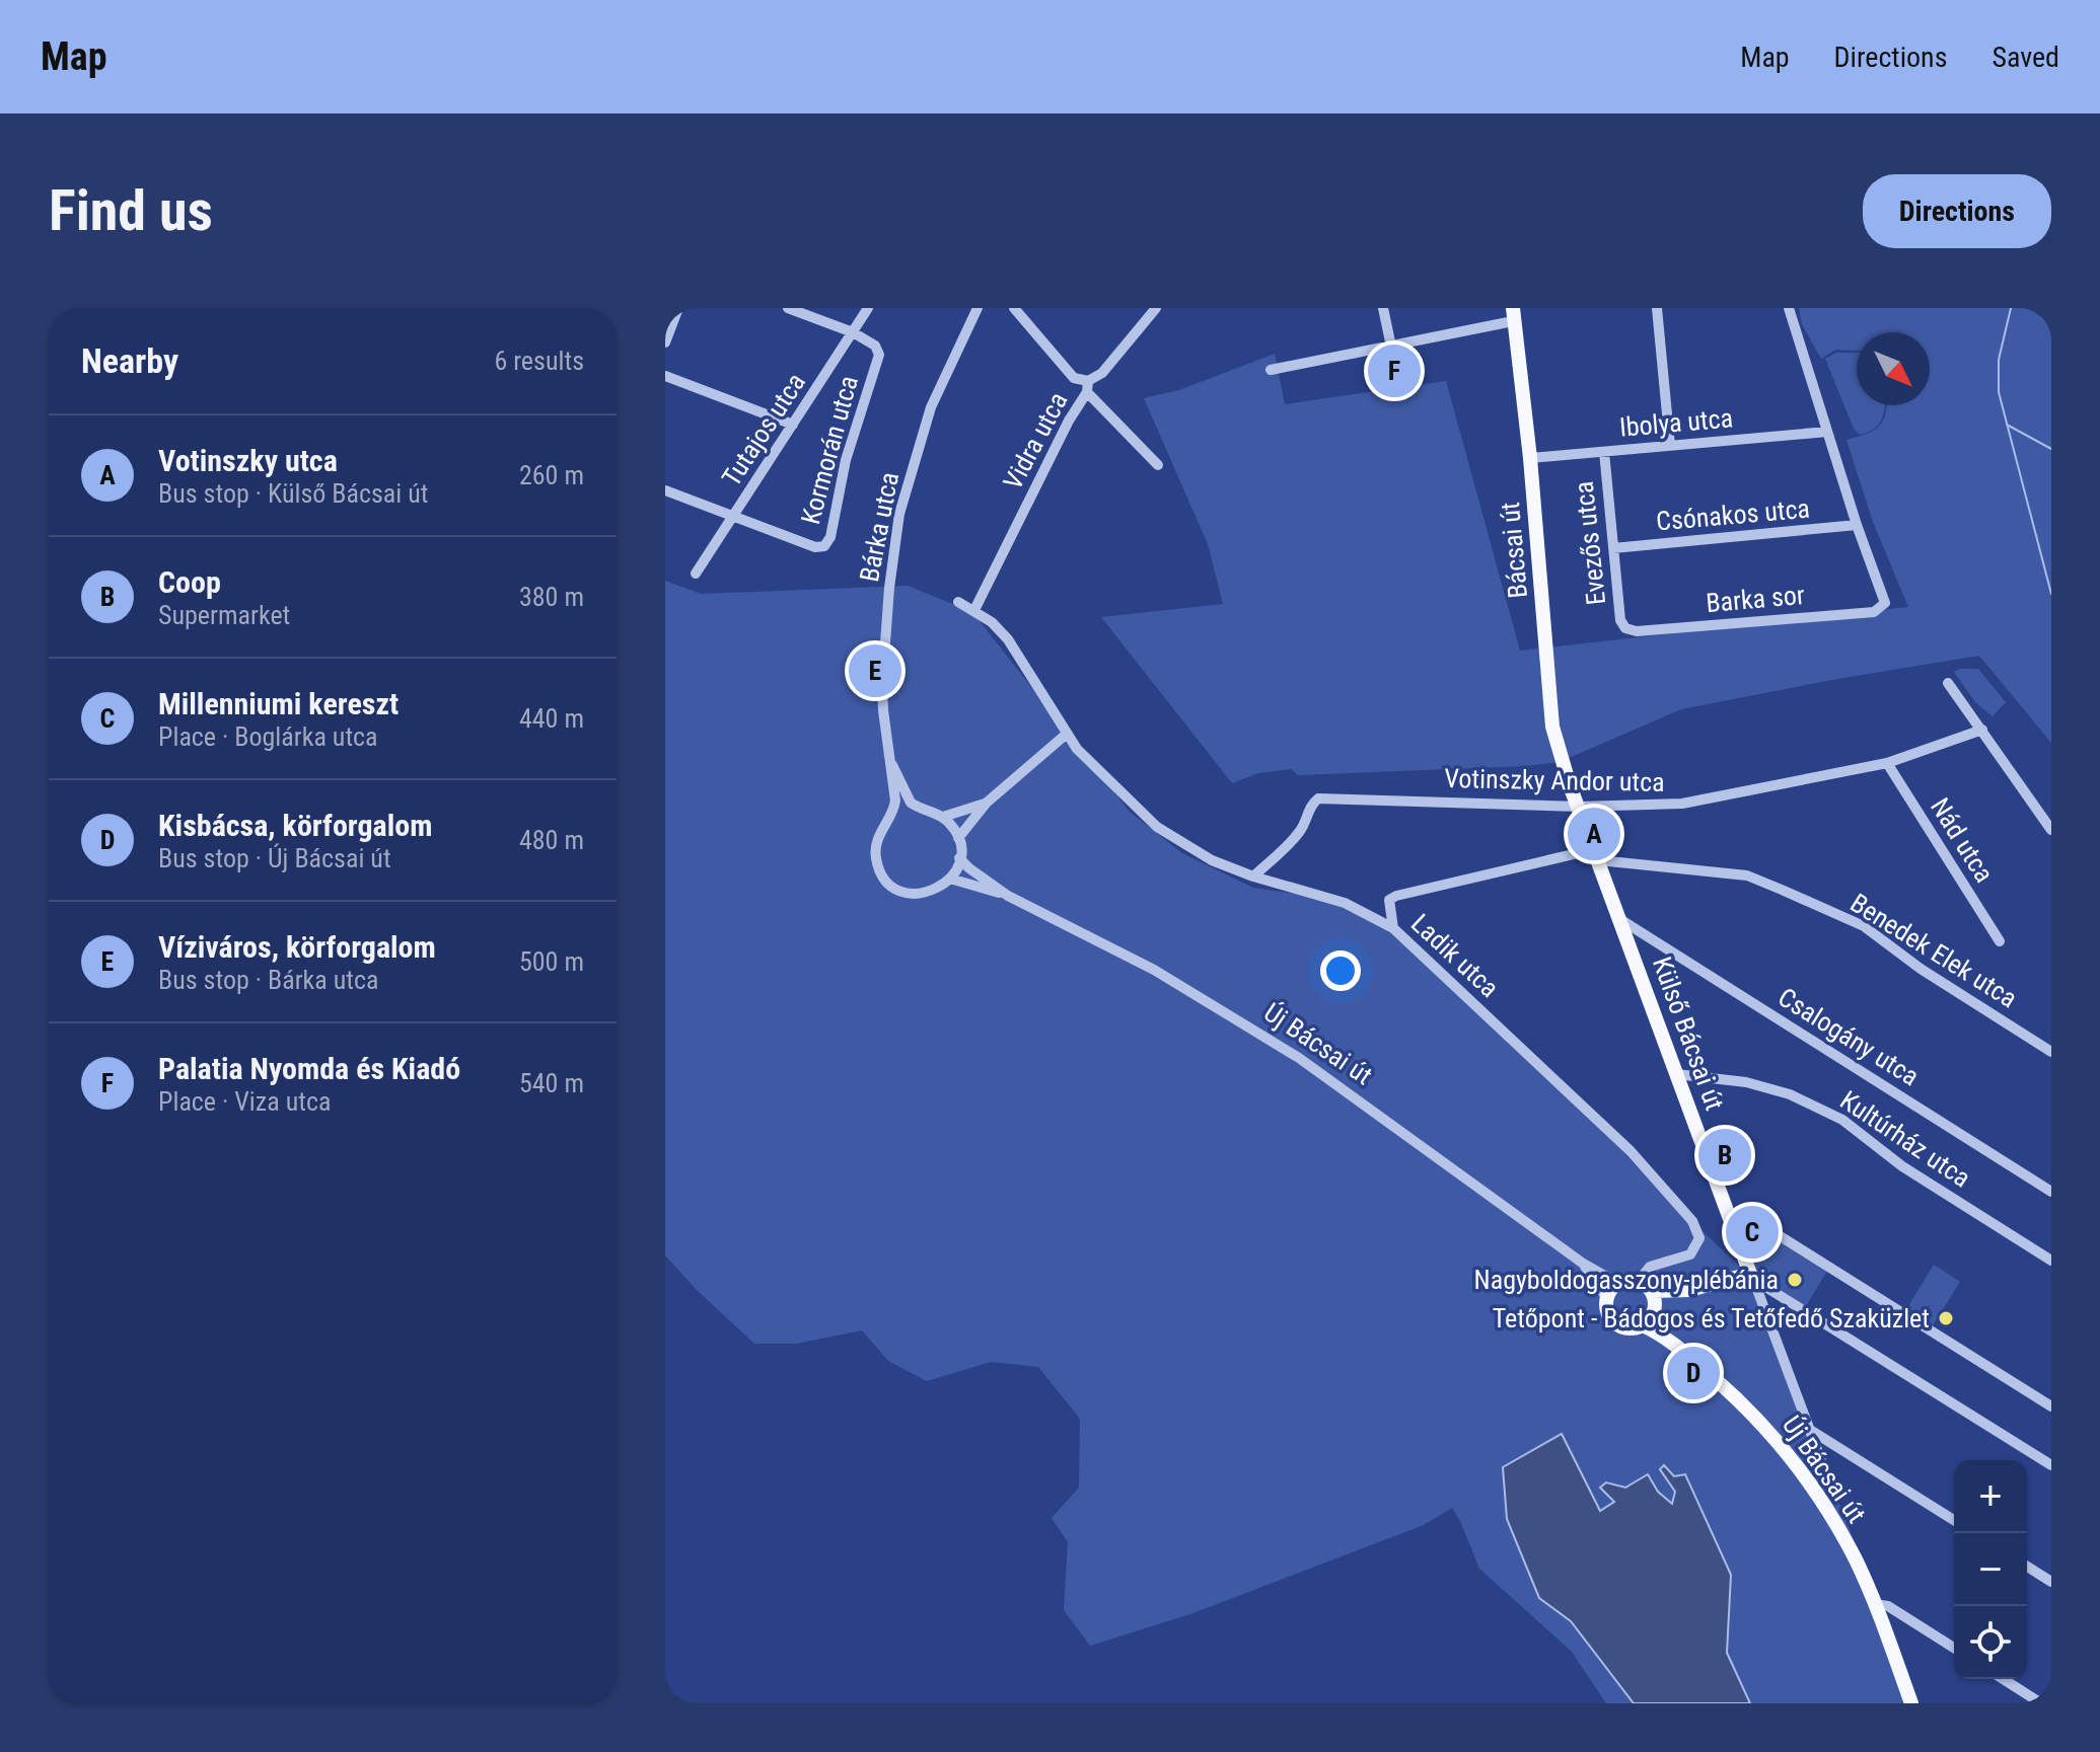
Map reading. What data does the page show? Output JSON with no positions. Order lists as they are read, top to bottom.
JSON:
{
  "streets": {
    "main road": ["Bácsai út", "Külső Bácsai út", "Új Bácsai út"],
    "street": [
      "Ibolya utca",
      "Tutajos utca",
      "Vidra utca",
      "Kormorán utca",
      "Csónakos utca",
      "Bárka utca",
      "Evezős utca",
      "Barka sor",
      "Votinszky Andor utca",
      "Nád utca",
      "Benedek Elek utca",
      "Ladik utca",
      "Csalogány utca",
      "Kultúrház utca"
    ]
  },
  "crossings": [
    ["Ibolya utca", "Evezős utca"],
    ["Ibolya utca", "Bácsai út"],
    ["Tutajos utca", "Kormorán utca"],
    ["Vidra utca", "Ladik utca"],
    ["Csónakos utca", "Evezős utca"],
    ["Csónakos utca", "Barka sor"],
    ["Evezős utca", "Barka sor"],
    ["Bácsai út", "Külső Bácsai út"],
    ["Votinszky Andor utca", "Nád utca"],
    ["Votinszky Andor utca", "Ladik utca"],
    ["Votinszky Andor utca", "Külső Bácsai út"],
    ["Benedek Elek utca", "Ladik utca"],
    ["Benedek Elek utca", "Külső Bácsai út"],
    ["Ladik utca", "Új Bácsai út"],
    ["Külső Bácsai út", "Csalogány utca"],
    ["Külső Bácsai út", "Kultúrház utca"]
  ],
  "places": ["Nagyboldogasszony-plébánia", "Tetőpont - Bádogos és Tetőfedő Szaküzlet"],
  "north": "bottom right",
  "page": {
    "header": "Map",
    "nav": ["Map", "Directions", "Saved"],
    "buttons": "Directions",
    "title": "Find us",
    "heading": ["Nearby", "6 results"],
    "pins": [
      "F",
      "E",
      "A",
      "B",
      "C",
      "D"
    ],
    "list": [
      {
        "mark": "A",
        "name": "Votinszky utca",
        "note": "Bus stop · Külső Bácsai út",
        "value": "260 m"
      },
      {
        "mark": "B",
        "name": "Coop",
        "note": "Supermarket",
        "value": "380 m"
      },
      {
        "mark": "C",
        "name": "Millenniumi kereszt",
        "note": "Place · Boglárka utca",
        "value": "440 m"
      },
      {
        "mark": "D",
        "name": "Kisbácsa, körforgalom",
        "note": "Bus stop · Új Bácsai út",
        "value": "480 m"
      },
      {
        "mark": "E",
        "name": "Víziváros, körforgalom",
        "note": "Bus stop · Bárka utca",
        "value": "500 m"
      },
      {
        "mark": "F",
        "name": "Palatia Nyomda és Kiadó",
        "note": "Place · Viza utca",
        "value": "540 m"
      }
    ],
    "map_buttons": ["+", "−"]
  }
}
